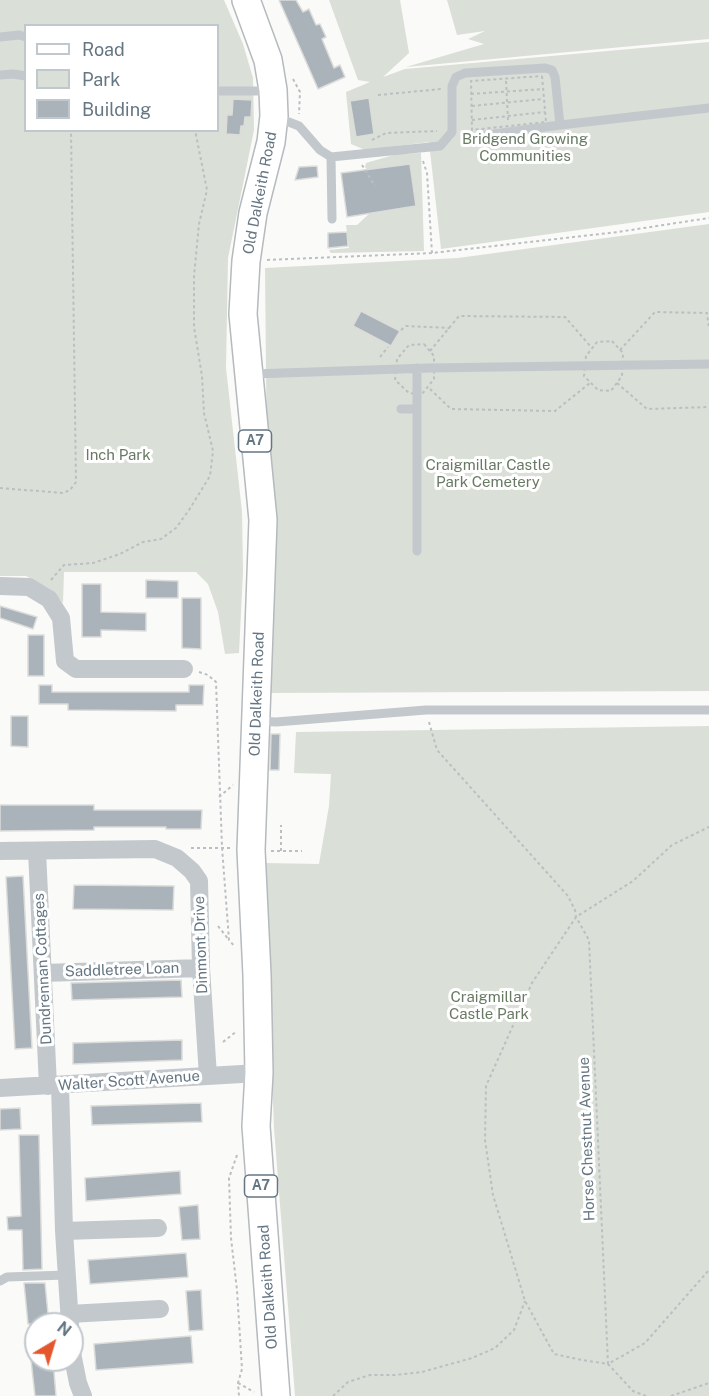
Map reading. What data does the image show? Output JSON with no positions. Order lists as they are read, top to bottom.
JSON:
{
  "streets": {
    "main road": ["Old Dalkeith Road", "A7"],
    "street": [
      "Dinmont Drive",
      "Dundrennan Cottages",
      "Saddletree Loan",
      "Walter Scott Avenue"
    ],
    "path": ["Horse Chestnut Avenue"]
  },
  "crossings": [
    ["Old Dalkeith Road", "Walter Scott Avenue"],
    ["Dinmont Drive", "Dundrennan Cottages"],
    ["Dinmont Drive", "Saddletree Loan"],
    ["Dinmont Drive", "Walter Scott Avenue"],
    ["Dundrennan Cottages", "Saddletree Loan"],
    ["Dundrennan Cottages", "Walter Scott Avenue"]
  ],
  "parks": [
    "Bridgend Growing Communities",
    "Inch Park",
    "Craigmillar Castle Park Cemetery",
    "Craigmillar Castle Park"
  ],
  "legend": ["Road", "Park", "Building"],
  "north": "top right"
}
